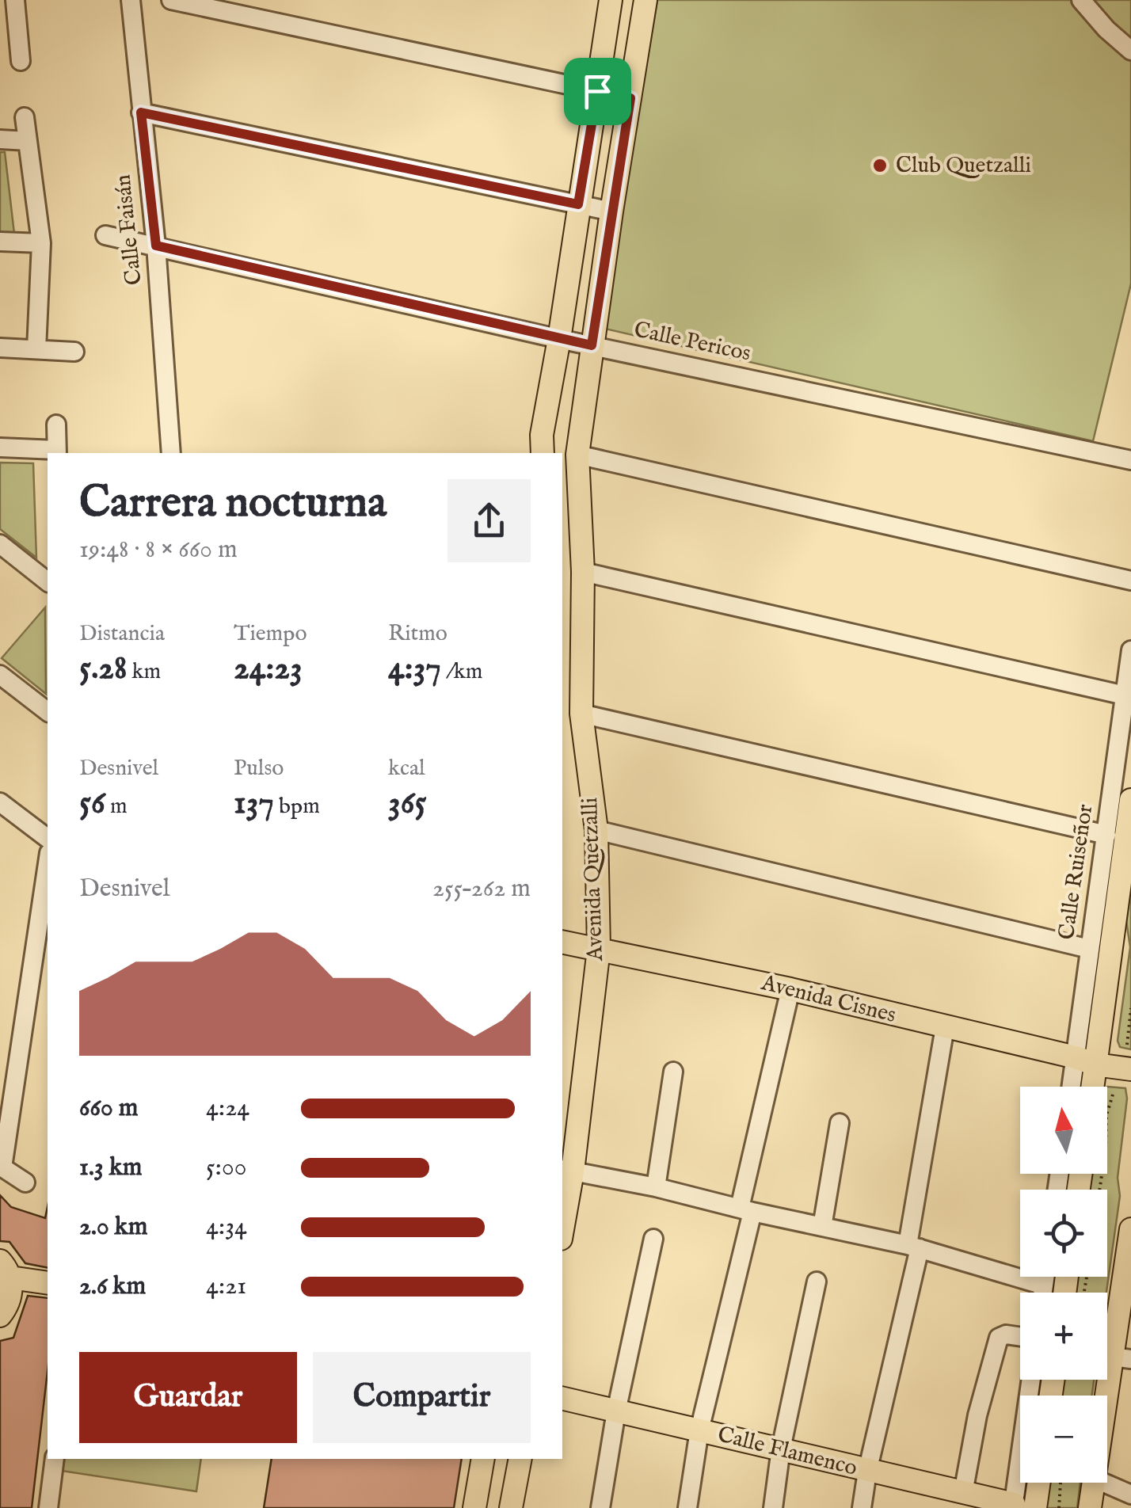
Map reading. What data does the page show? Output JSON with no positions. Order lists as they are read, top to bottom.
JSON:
{
  "streets": {
    "main road": ["Avenida Quetzalli", "Avenida Cisnes", "Calle Flamenco"],
    "street": ["Calle Faisán", "Calle Pericos", "Calle Ruiseñor"]
  },
  "crossings": [
    ["Calle Faisán", "Calle Pericos"],
    ["Calle Pericos", "Avenida Quetzalli"],
    ["Calle Ruiseñor", "Avenida Cisnes"],
    ["Avenida Quetzalli", "Avenida Cisnes"]
  ],
  "places": ["Club Quetzalli"],
  "north": "top",
  "page": {
    "heading": ["Carrera nocturna", "19:48 · 8 × 660 m"],
    "stats": [
      ["Distancia", "5.28 km"],
      ["Tiempo", "24:23"],
      ["Ritmo", "4:37 /km"],
      ["Desnivel", "56 m"],
      ["Pulso", "137 bpm"],
      ["kcal", "365"]
    ],
    "chart": ["Desnivel", "255–262 m"],
    "list": [
      {
        "name": "660 m",
        "note": "4:24"
      },
      {
        "name": "1.3 km",
        "note": "5:00"
      },
      {
        "name": "2.0 km",
        "note": "4:34"
      },
      {
        "name": "2.6 km",
        "note": "4:21"
      }
    ],
    "map_buttons": ["+", "−"],
    "buttons": ["Guardar", "Compartir"]
  }
}
